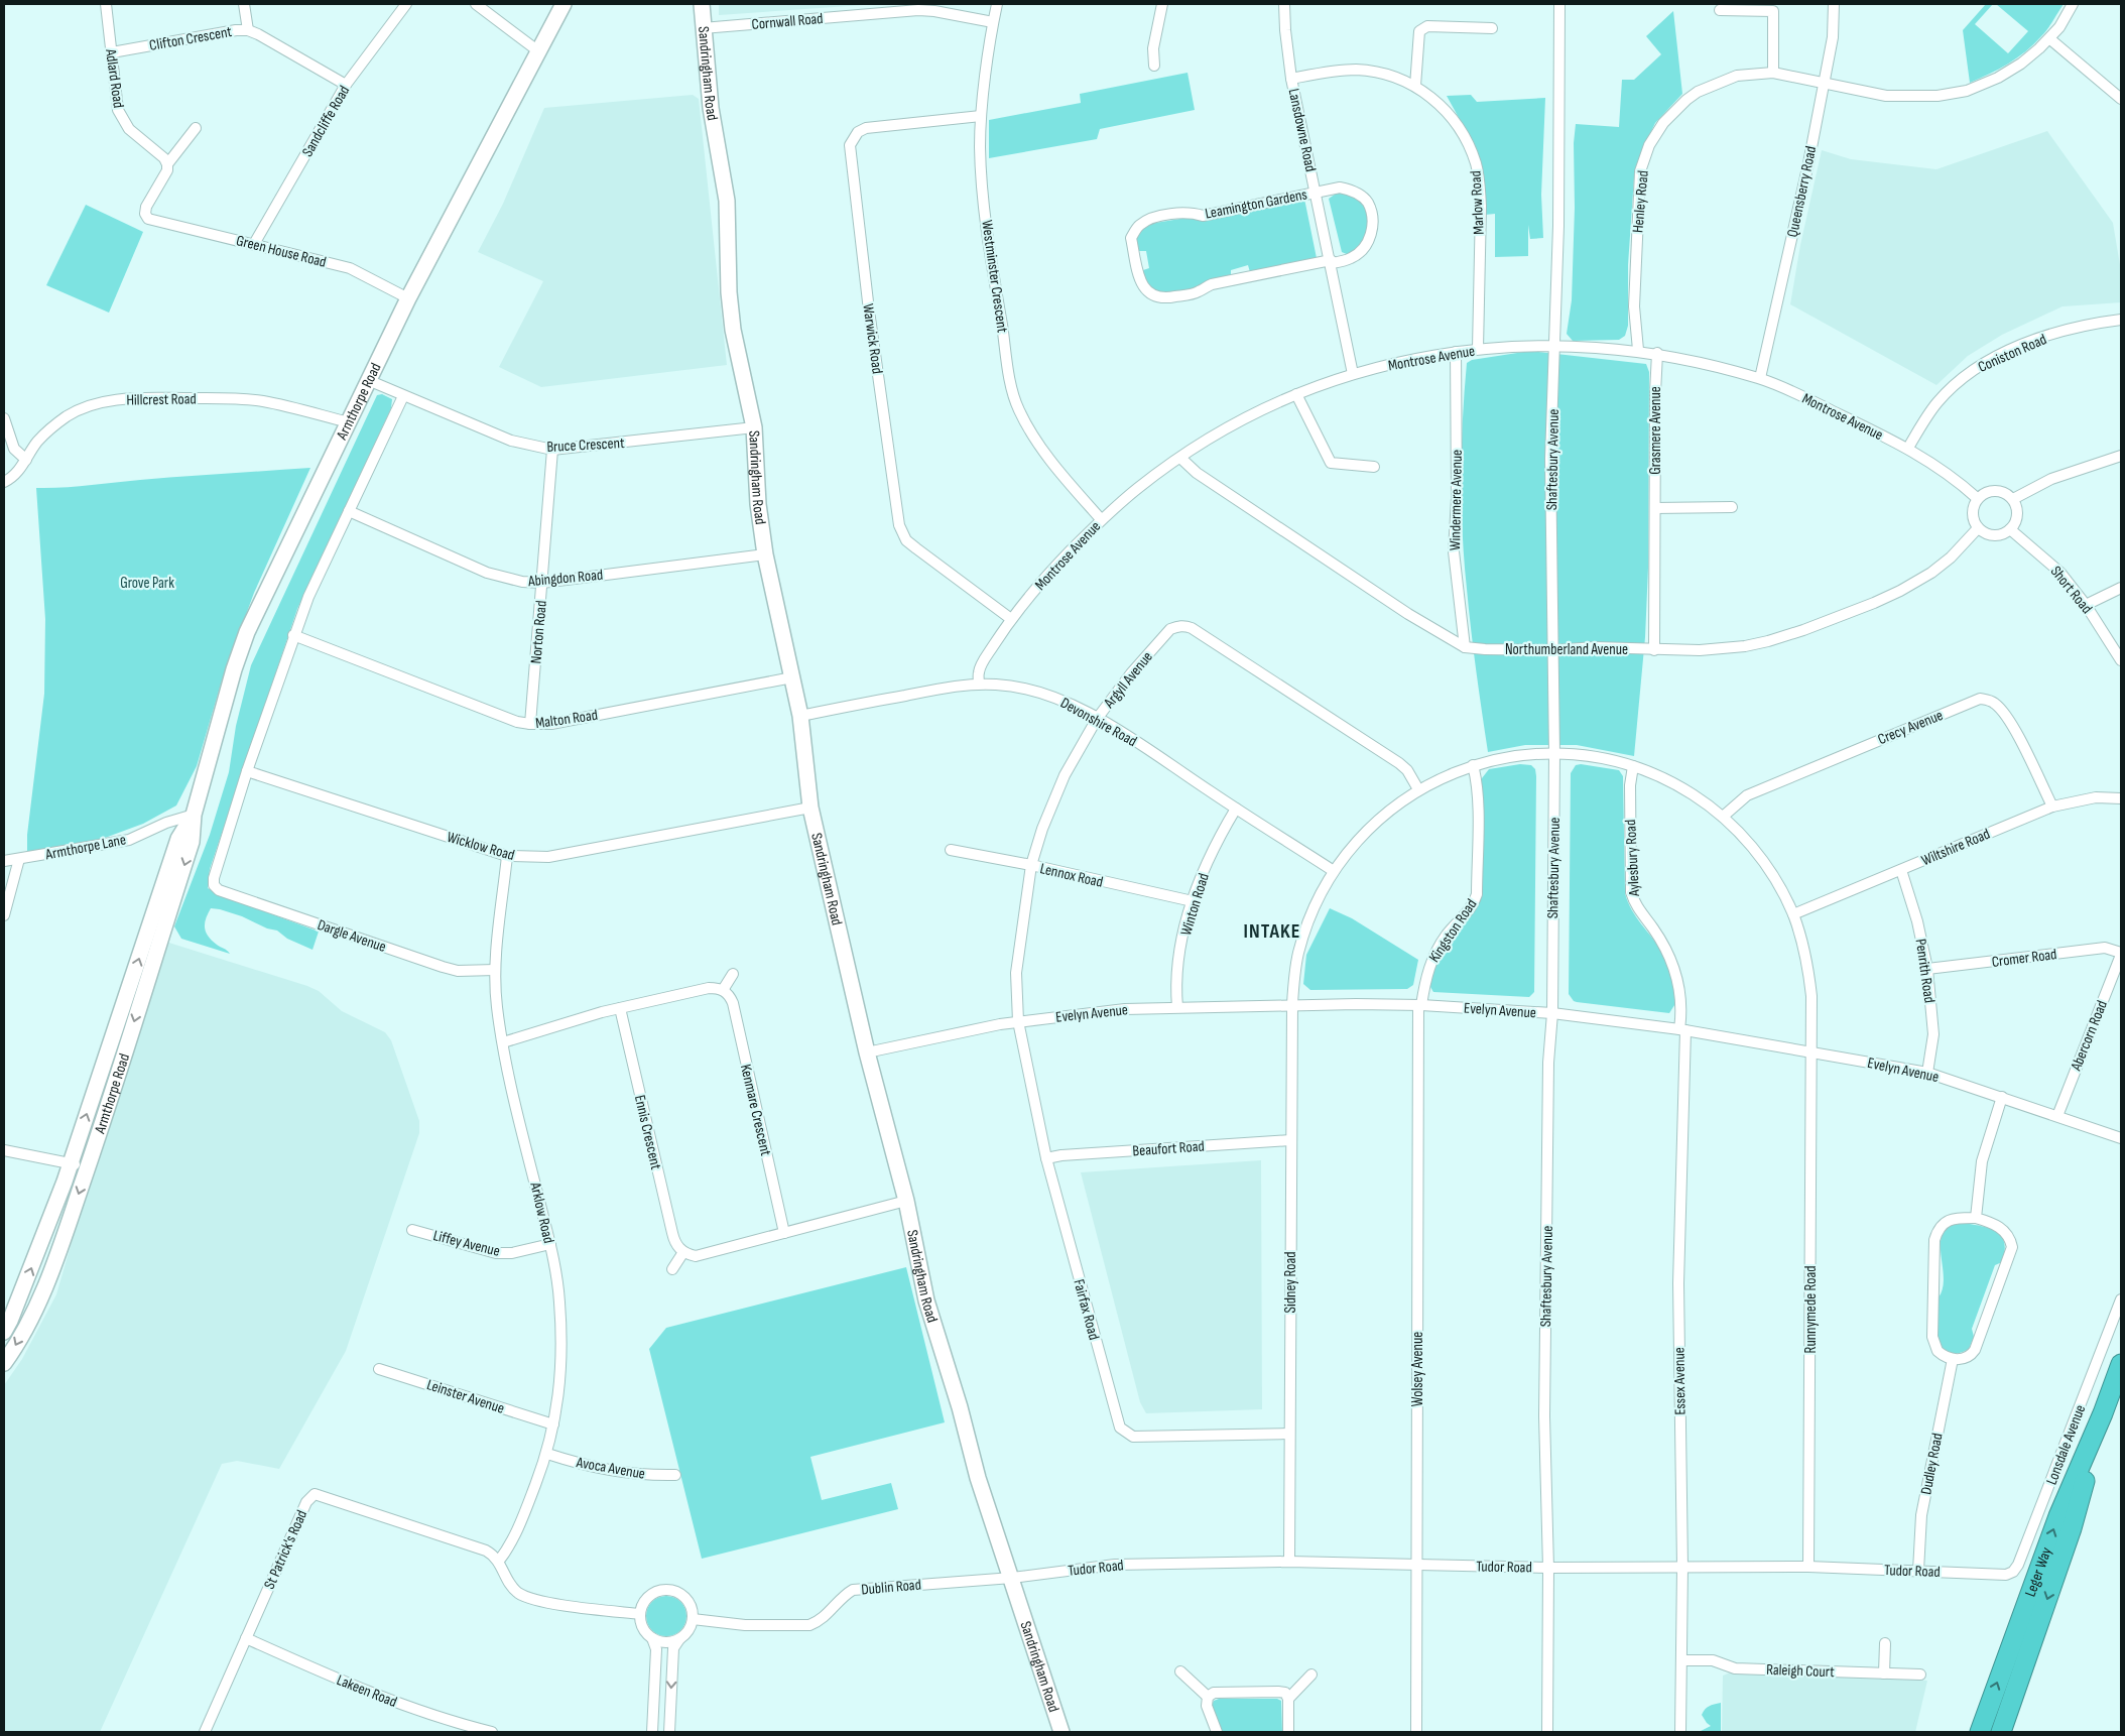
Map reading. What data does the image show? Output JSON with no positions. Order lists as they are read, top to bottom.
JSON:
{
  "streets": {
    "highway": ["Leger Way"],
    "street": [
      "Cornwall Road",
      "Clifton Crescent",
      "Sandringham Road",
      "Adlard Road",
      "Sandcliffe Road",
      "Lansdowne Road",
      "Queensberry Road",
      "Henley Road",
      "Marlow Road",
      "Leamington Gardens",
      "Green House Road",
      "Westminster Crescent",
      "Warwick Road",
      "Coniston Road",
      "Montrose Avenue",
      "Hillcrest Road",
      "Armthorpe Road",
      "Grasmere Avenue",
      "Bruce Crescent",
      "Shaftesbury Avenue",
      "Windermere Avenue",
      "Abingdon Road",
      "Short Road",
      "Norton Road",
      "Northumberland Avenue",
      "Argyll Avenue",
      "Malton Road",
      "Devonshire Road",
      "Crecy Avenue",
      "Wicklow Road",
      "Armthorpe Lane",
      "Wiltshire Road",
      "Aylesbury Road",
      "Lennox Road",
      "Winton Road",
      "Kingston Road",
      "Dargle Avenue",
      "Cromer Road",
      "Penrith Road",
      "Evelyn Avenue",
      "Abercorn Road",
      "Kenmare Crescent",
      "Ennis Crescent",
      "Beaufort Road",
      "Arklow Road",
      "Liffey Avenue",
      "Sidney Road",
      "Fairfax Road",
      "Runnymede Road",
      "Wolsey Avenue",
      "Essex Avenue",
      "Leinster Avenue",
      "Lonsdale Avenue",
      "Dudley Road",
      "Avoca Avenue",
      "St Patrick's Road",
      "Tudor Road",
      "Dublin Road",
      "Raleigh Court",
      "Lakeen Road"
    ]
  },
  "crossings": [
    ["Cornwall Road", "Sandringham Road"],
    ["Cornwall Road", "Westminster Crescent"],
    ["Clifton Crescent", "Adlard Road"],
    ["Clifton Crescent", "Sandcliffe Road"],
    ["Sandringham Road", "Bruce Crescent"],
    ["Sandringham Road", "Abingdon Road"],
    ["Sandringham Road", "Malton Road"],
    ["Sandringham Road", "Devonshire Road"],
    ["Sandringham Road", "Wicklow Road"],
    ["Sandringham Road", "Evelyn Avenue"],
    ["Sandringham Road", "Tudor Road"],
    ["Sandringham Road", "Dublin Road"],
    ["Adlard Road", "Green House Road"],
    ["Sandcliffe Road", "Green House Road"],
    ["Lansdowne Road", "Marlow Road"],
    ["Lansdowne Road", "Leamington Gardens"],
    ["Lansdowne Road", "Montrose Avenue"],
    ["Queensberry Road", "Henley Road"],
    ["Queensberry Road", "Montrose Avenue"],
    ["Henley Road", "Montrose Avenue"],
    ["Marlow Road", "Montrose Avenue"],
    ["Green House Road", "Armthorpe Road"],
    ["Westminster Crescent", "Warwick Road"],
    ["Westminster Crescent", "Montrose Avenue"],
    ["Warwick Road", "Montrose Avenue"],
    ["Coniston Road", "Montrose Avenue"],
    ["Montrose Avenue", "Grasmere Avenue"],
    ["Montrose Avenue", "Shaftesbury Avenue"],
    ["Montrose Avenue", "Windermere Avenue"],
    ["Montrose Avenue", "Short Road"],
    ["Montrose Avenue", "Northumberland Avenue"],
    ["Montrose Avenue", "Devonshire Road"],
    ["Hillcrest Road", "Armthorpe Road"],
    ["Armthorpe Road", "Bruce Crescent"],
    ["Armthorpe Road", "Armthorpe Lane"],
    ["Grasmere Avenue", "Northumberland Avenue"],
    ["Bruce Crescent", "Norton Road"],
    ["Shaftesbury Avenue", "Northumberland Avenue"],
    ["Shaftesbury Avenue", "Evelyn Avenue"],
    ["Shaftesbury Avenue", "Sidney Road"],
    ["Shaftesbury Avenue", "Runnymede Road"],
    ["Shaftesbury Avenue", "Tudor Road"],
    ["Windermere Avenue", "Northumberland Avenue"],
    ["Abingdon Road", "Norton Road"],
    ["Short Road", "Northumberland Avenue"],
    ["Norton Road", "Malton Road"],
    ["Argyll Avenue", "Devonshire Road"],
    ["Argyll Avenue", "Lennox Road"],
    ["Argyll Avenue", "Evelyn Avenue"],
    ["Argyll Avenue", "Sidney Road"],
    ["Argyll Avenue", "Fairfax Road"],
    ["Devonshire Road", "Winton Road"],
    ["Devonshire Road", "Sidney Road"],
    ["Crecy Avenue", "Wiltshire Road"],
    ["Crecy Avenue", "Runnymede Road"],
    ["Wicklow Road", "Dargle Avenue"],
    ["Wicklow Road", "Arklow Road"],
    ["Wiltshire Road", "Penrith Road"],
    ["Wiltshire Road", "Runnymede Road"],
    ["Aylesbury Road", "Evelyn Avenue"],
    ["Aylesbury Road", "Runnymede Road"],
    ["Aylesbury Road", "Essex Avenue"],
    ["Lennox Road", "Winton Road"],
    ["Winton Road", "Evelyn Avenue"],
    ["Kingston Road", "Evelyn Avenue"],
    ["Kingston Road", "Sidney Road"],
    ["Kingston Road", "Wolsey Avenue"],
    ["Dargle Avenue", "Arklow Road"],
    ["Cromer Road", "Penrith Road"],
    ["Cromer Road", "Abercorn Road"],
    ["Penrith Road", "Evelyn Avenue"],
    ["Evelyn Avenue", "Abercorn Road"],
    ["Evelyn Avenue", "Sidney Road"],
    ["Evelyn Avenue", "Fairfax Road"],
    ["Evelyn Avenue", "Runnymede Road"],
    ["Evelyn Avenue", "Wolsey Avenue"],
    ["Evelyn Avenue", "Essex Avenue"],
    ["Beaufort Road", "Sidney Road"],
    ["Beaufort Road", "Fairfax Road"],
    ["Arklow Road", "Liffey Avenue"],
    ["Arklow Road", "Leinster Avenue"],
    ["Arklow Road", "Avoca Avenue"],
    ["Arklow Road", "St Patrick's Road"],
    ["Sidney Road", "Fairfax Road"],
    ["Sidney Road", "Runnymede Road"],
    ["Sidney Road", "Tudor Road"],
    ["Runnymede Road", "Tudor Road"],
    ["Wolsey Avenue", "Tudor Road"],
    ["Essex Avenue", "Tudor Road"],
    ["Essex Avenue", "Raleigh Court"],
    ["Lonsdale Avenue", "Tudor Road"],
    ["Dudley Road", "Tudor Road"],
    ["St Patrick's Road", "Lakeen Road"],
    ["Tudor Road", "Dublin Road"]
  ],
  "districts": ["INTAKE"],
  "parks": ["Grove Park"]
}
